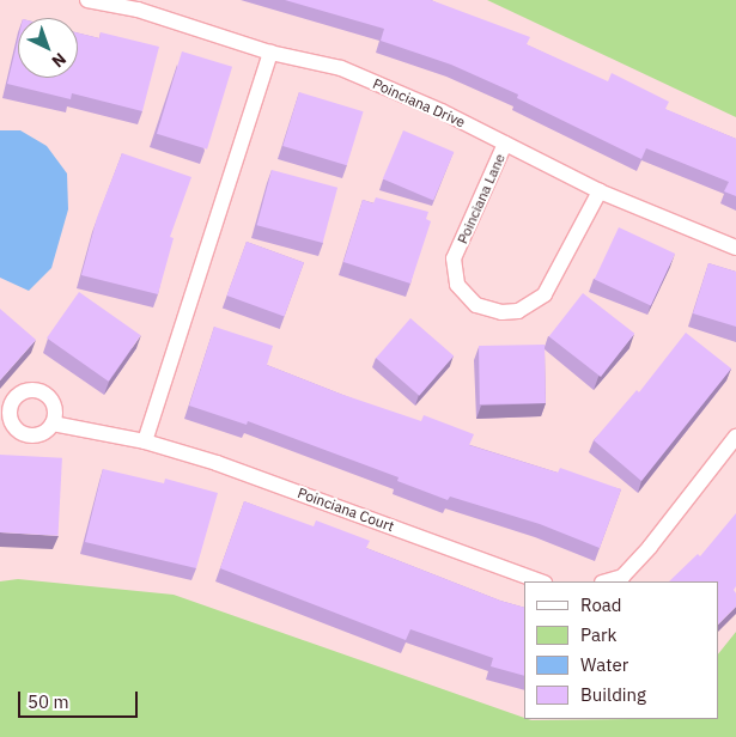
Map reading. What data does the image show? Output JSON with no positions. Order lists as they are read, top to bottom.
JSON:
{
  "streets": {
    "street": ["Poinciana Drive", "Poinciana Lane", "Poinciana Court"]
  },
  "crossings": [
    ["Poinciana Drive", "Poinciana Lane"]
  ],
  "legend": [
    "Road",
    "Park",
    "Water",
    "Building"
  ],
  "scale_bar": "50 m",
  "north": "bottom right"
}
